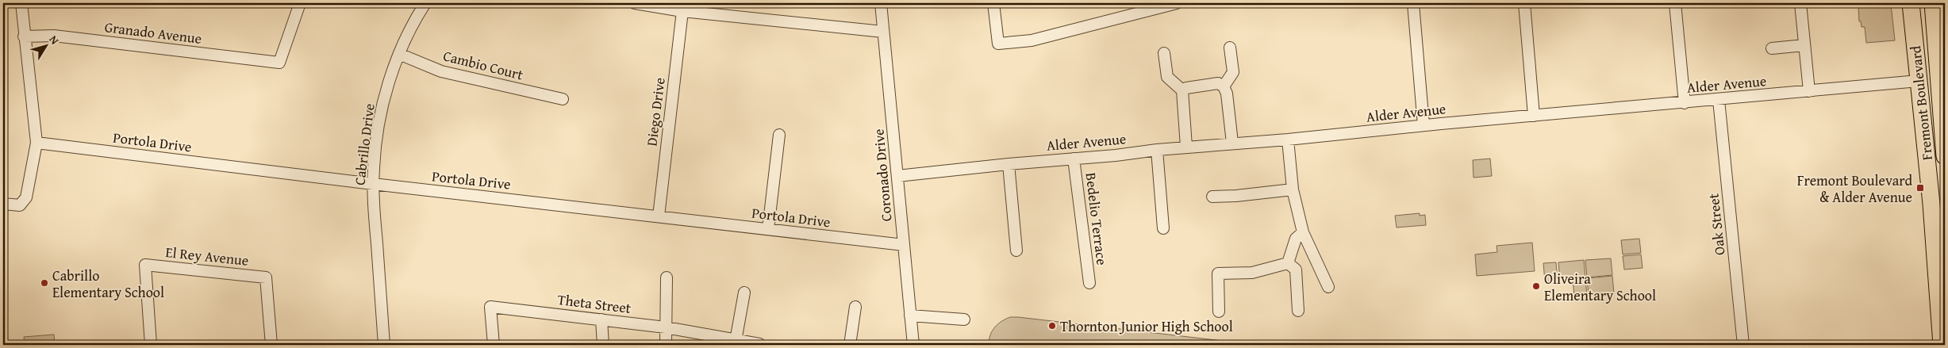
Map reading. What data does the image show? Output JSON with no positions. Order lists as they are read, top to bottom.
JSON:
{
  "streets": {
    "main road": ["Fremont Boulevard"],
    "street": [
      "Granado Avenue",
      "Cambio Court",
      "Alder Avenue",
      "Diego Drive",
      "Portola Drive",
      "Cabrillo Drive",
      "Coronado Drive",
      "Bedelio Terrace",
      "Oak Street",
      "El Rey Avenue",
      "Theta Street"
    ]
  },
  "crossings": [
    ["Cambio Court", "Cabrillo Drive"],
    ["Alder Avenue", "Fremont Boulevard"],
    ["Alder Avenue", "Coronado Drive"],
    ["Alder Avenue", "Bedelio Terrace"],
    ["Alder Avenue", "Oak Street"],
    ["Diego Drive", "Portola Drive"],
    ["Portola Drive", "Cabrillo Drive"],
    ["Portola Drive", "Coronado Drive"]
  ],
  "places": {
    "transit": ["Fremont Boulevard & Alder Avenue"],
    "other": ["Cabrillo Elementary School", "Oliveira Elementary School", "Thornton Junior High School"]
  },
  "north": "top right"
}
